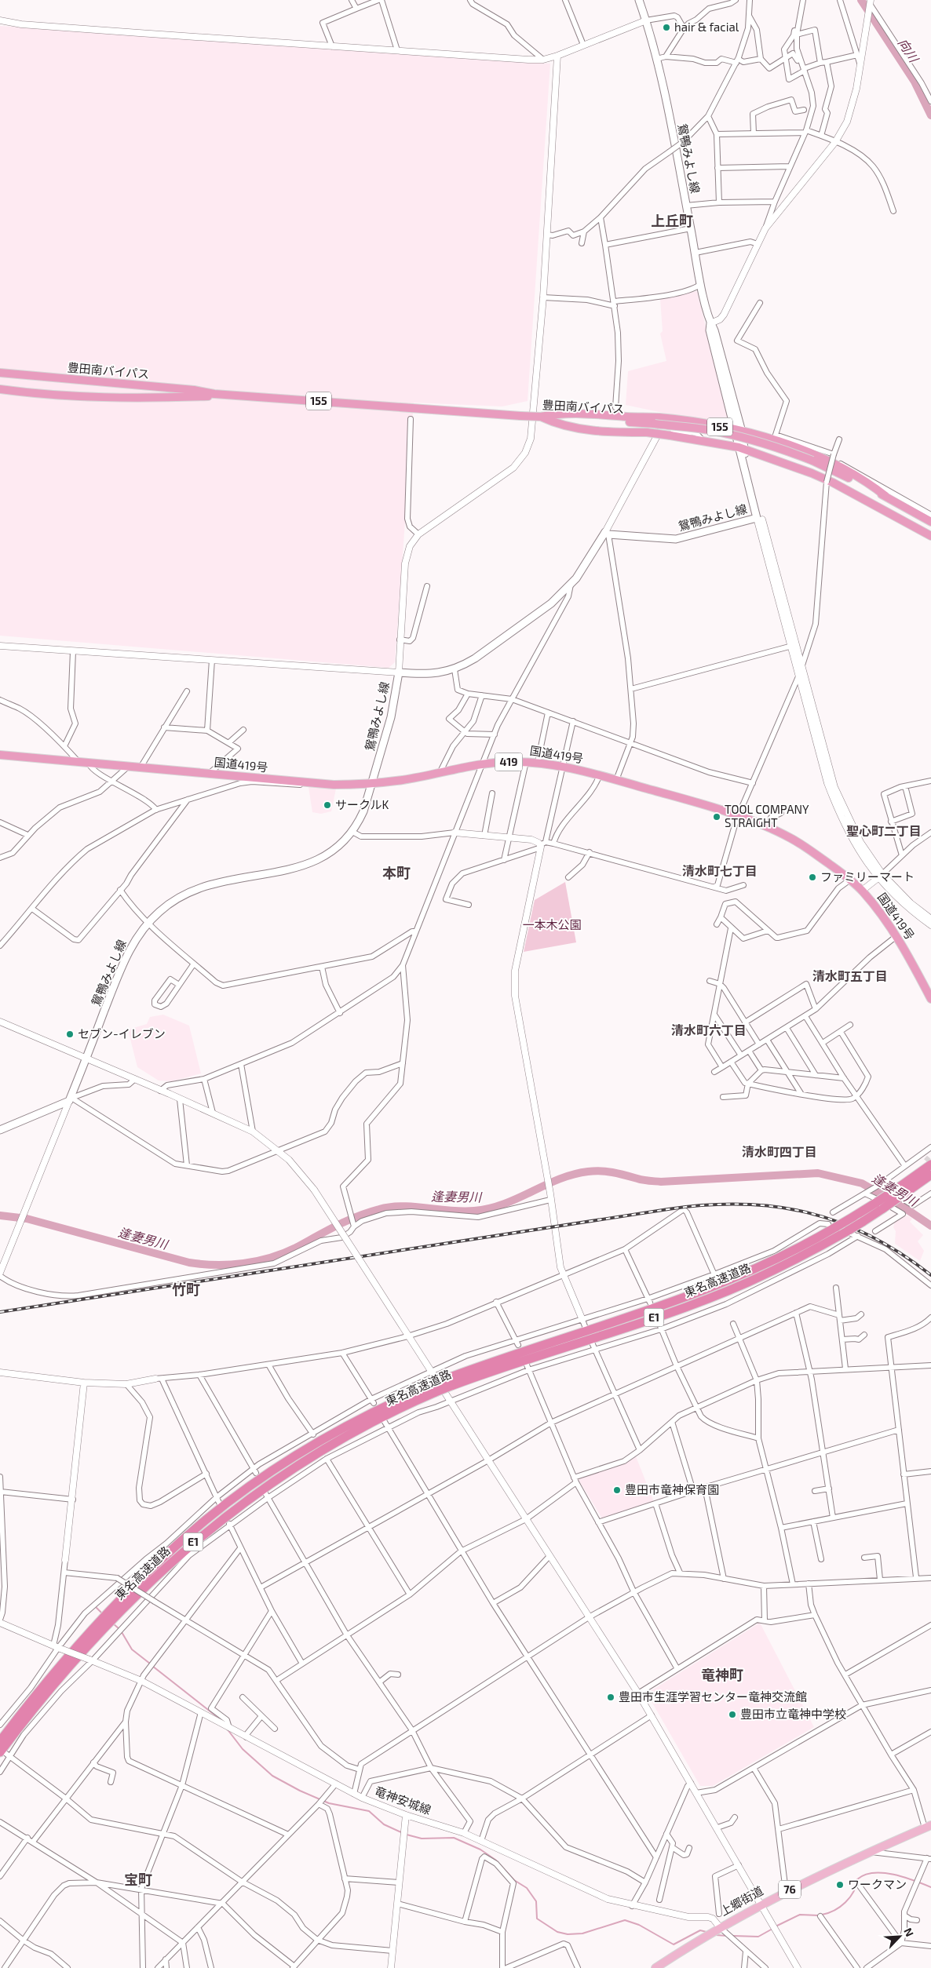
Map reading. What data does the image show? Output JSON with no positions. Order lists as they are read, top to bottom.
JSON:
{
  "streets": {
    "highway": [
      "豊田南バイパス",
      "155",
      "国道419号",
      "419",
      "東名高速道路",
      "E1"
    ],
    "main road": ["鴛鴨みよし線", "76", "上郷街道"],
    "street": ["竜神安城線"]
  },
  "crossings": [
    ["鴛鴨みよし線", "155"],
    ["鴛鴨みよし線", "国道419号"],
    ["豊田南バイパス", "155"],
    ["竜神安城線", "上郷街道"]
  ],
  "districts": [
    "上丘町",
    "聖心町二丁目",
    "清水町七丁目",
    "本町",
    "清水町五丁目",
    "清水町六丁目",
    "清水町四丁目",
    "竹町",
    "竜神町",
    "宝町"
  ],
  "water": ["向川", "逢妻男川"],
  "parks": ["一本木公園"],
  "places": [
    "hair & facial",
    "サークルK",
    "TOOL COMPANY STRAIGHT",
    "ファミリーマート",
    "セブン-イレブン",
    "豊田市竜神保育園",
    "豊田市生涯学習センター竜神交流館",
    "豊田市立竜神中学校",
    "ワークマン"
  ],
  "north": "top right"
}
